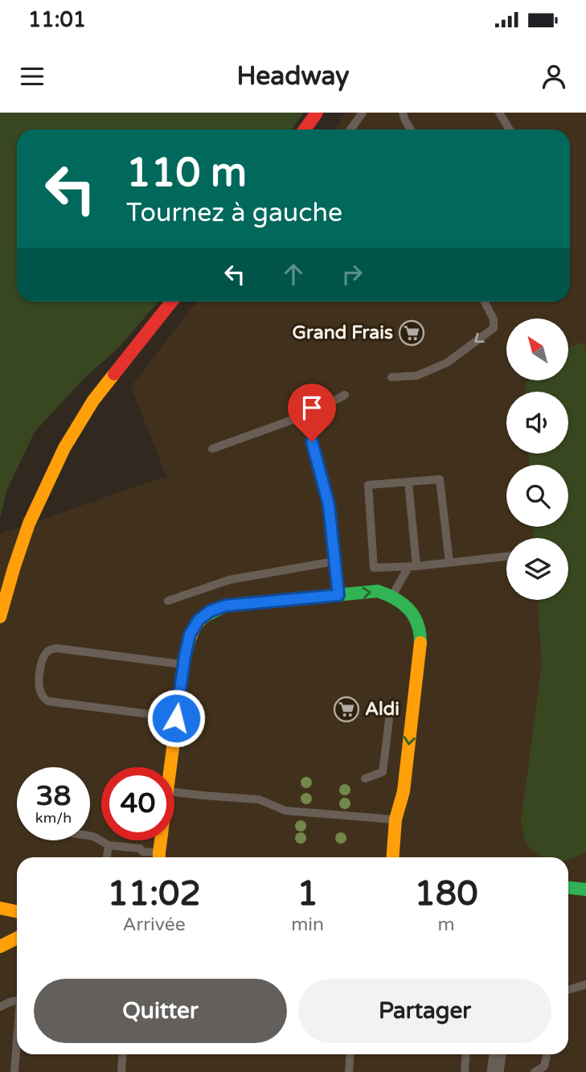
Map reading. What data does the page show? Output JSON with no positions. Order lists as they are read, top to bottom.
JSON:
{
  "places": {
    "supermarket": ["Grand Frais", "Aldi"]
  },
  "north": "top left",
  "page": {
    "status": "11:01",
    "header": "Headway",
    "turn": ["110 m", "Tournez à gauche"],
    "speed": "38 km/h",
    "limit": "40",
    "eta": [
      "11:02",
      "Arrivée",
      "1",
      "min",
      "180",
      "m"
    ],
    "buttons": ["Quitter", "Partager"]
  }
}
